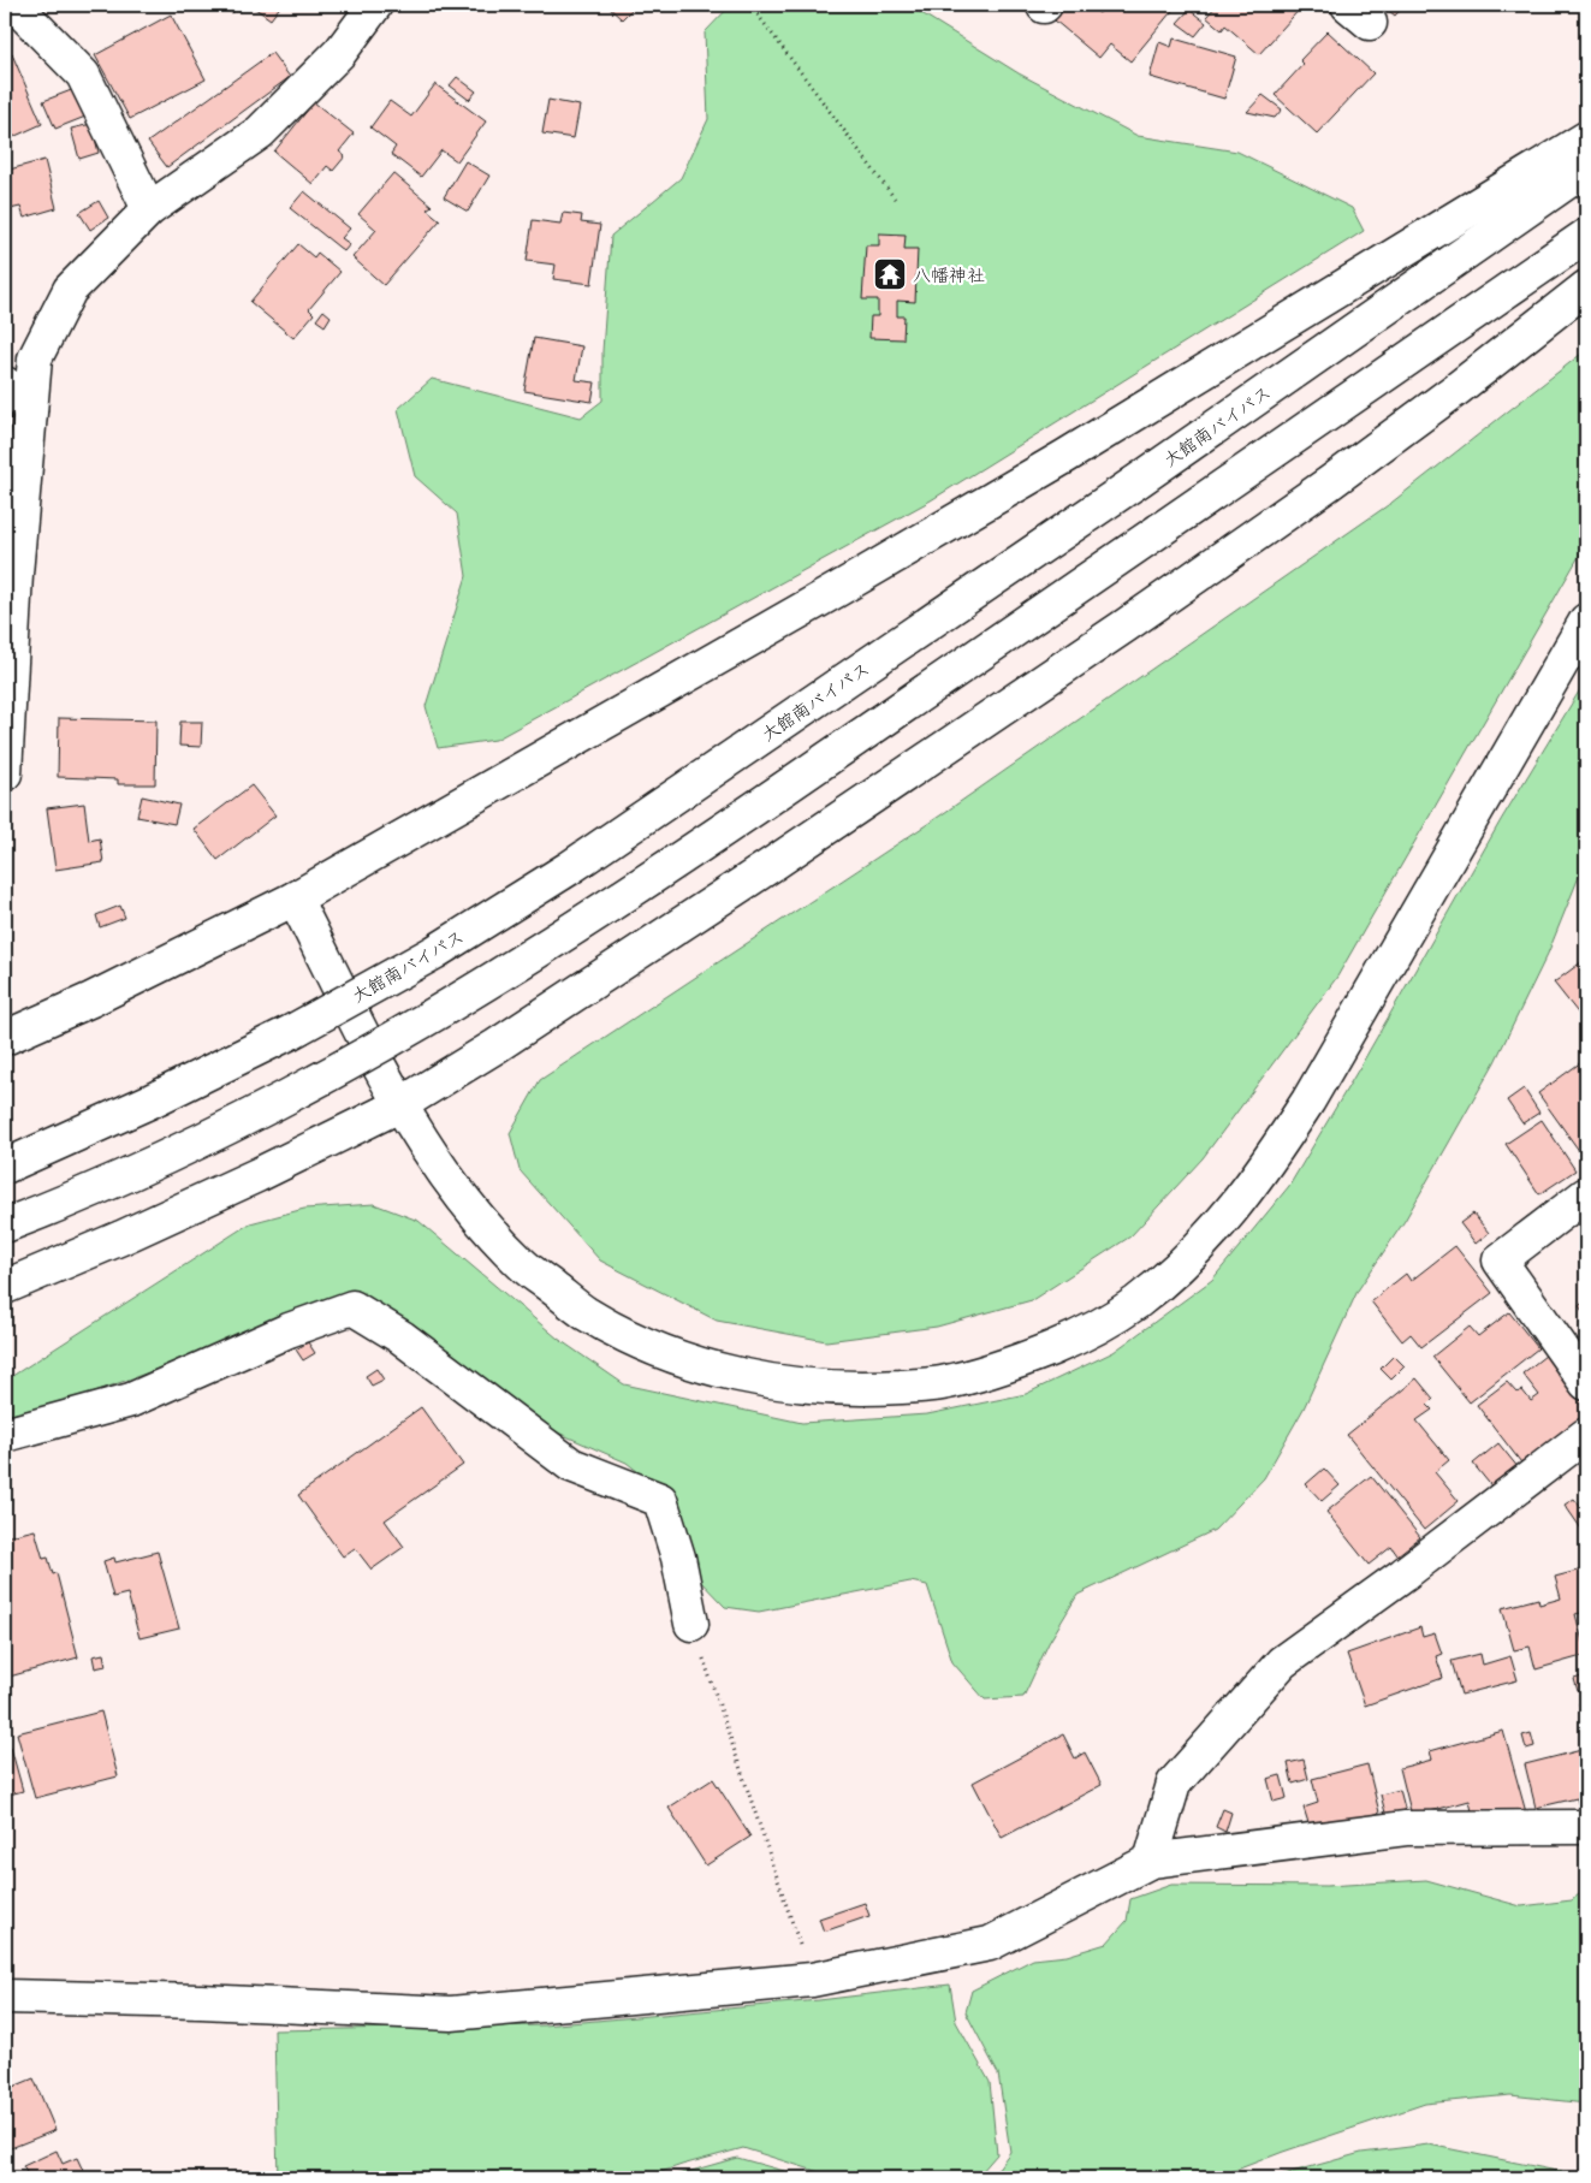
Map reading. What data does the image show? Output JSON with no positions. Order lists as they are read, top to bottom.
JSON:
{
  "streets": {
    "main road": ["大館南バイパス"]
  },
  "places": {
    "temple": ["八幡神社"]
  }
}
